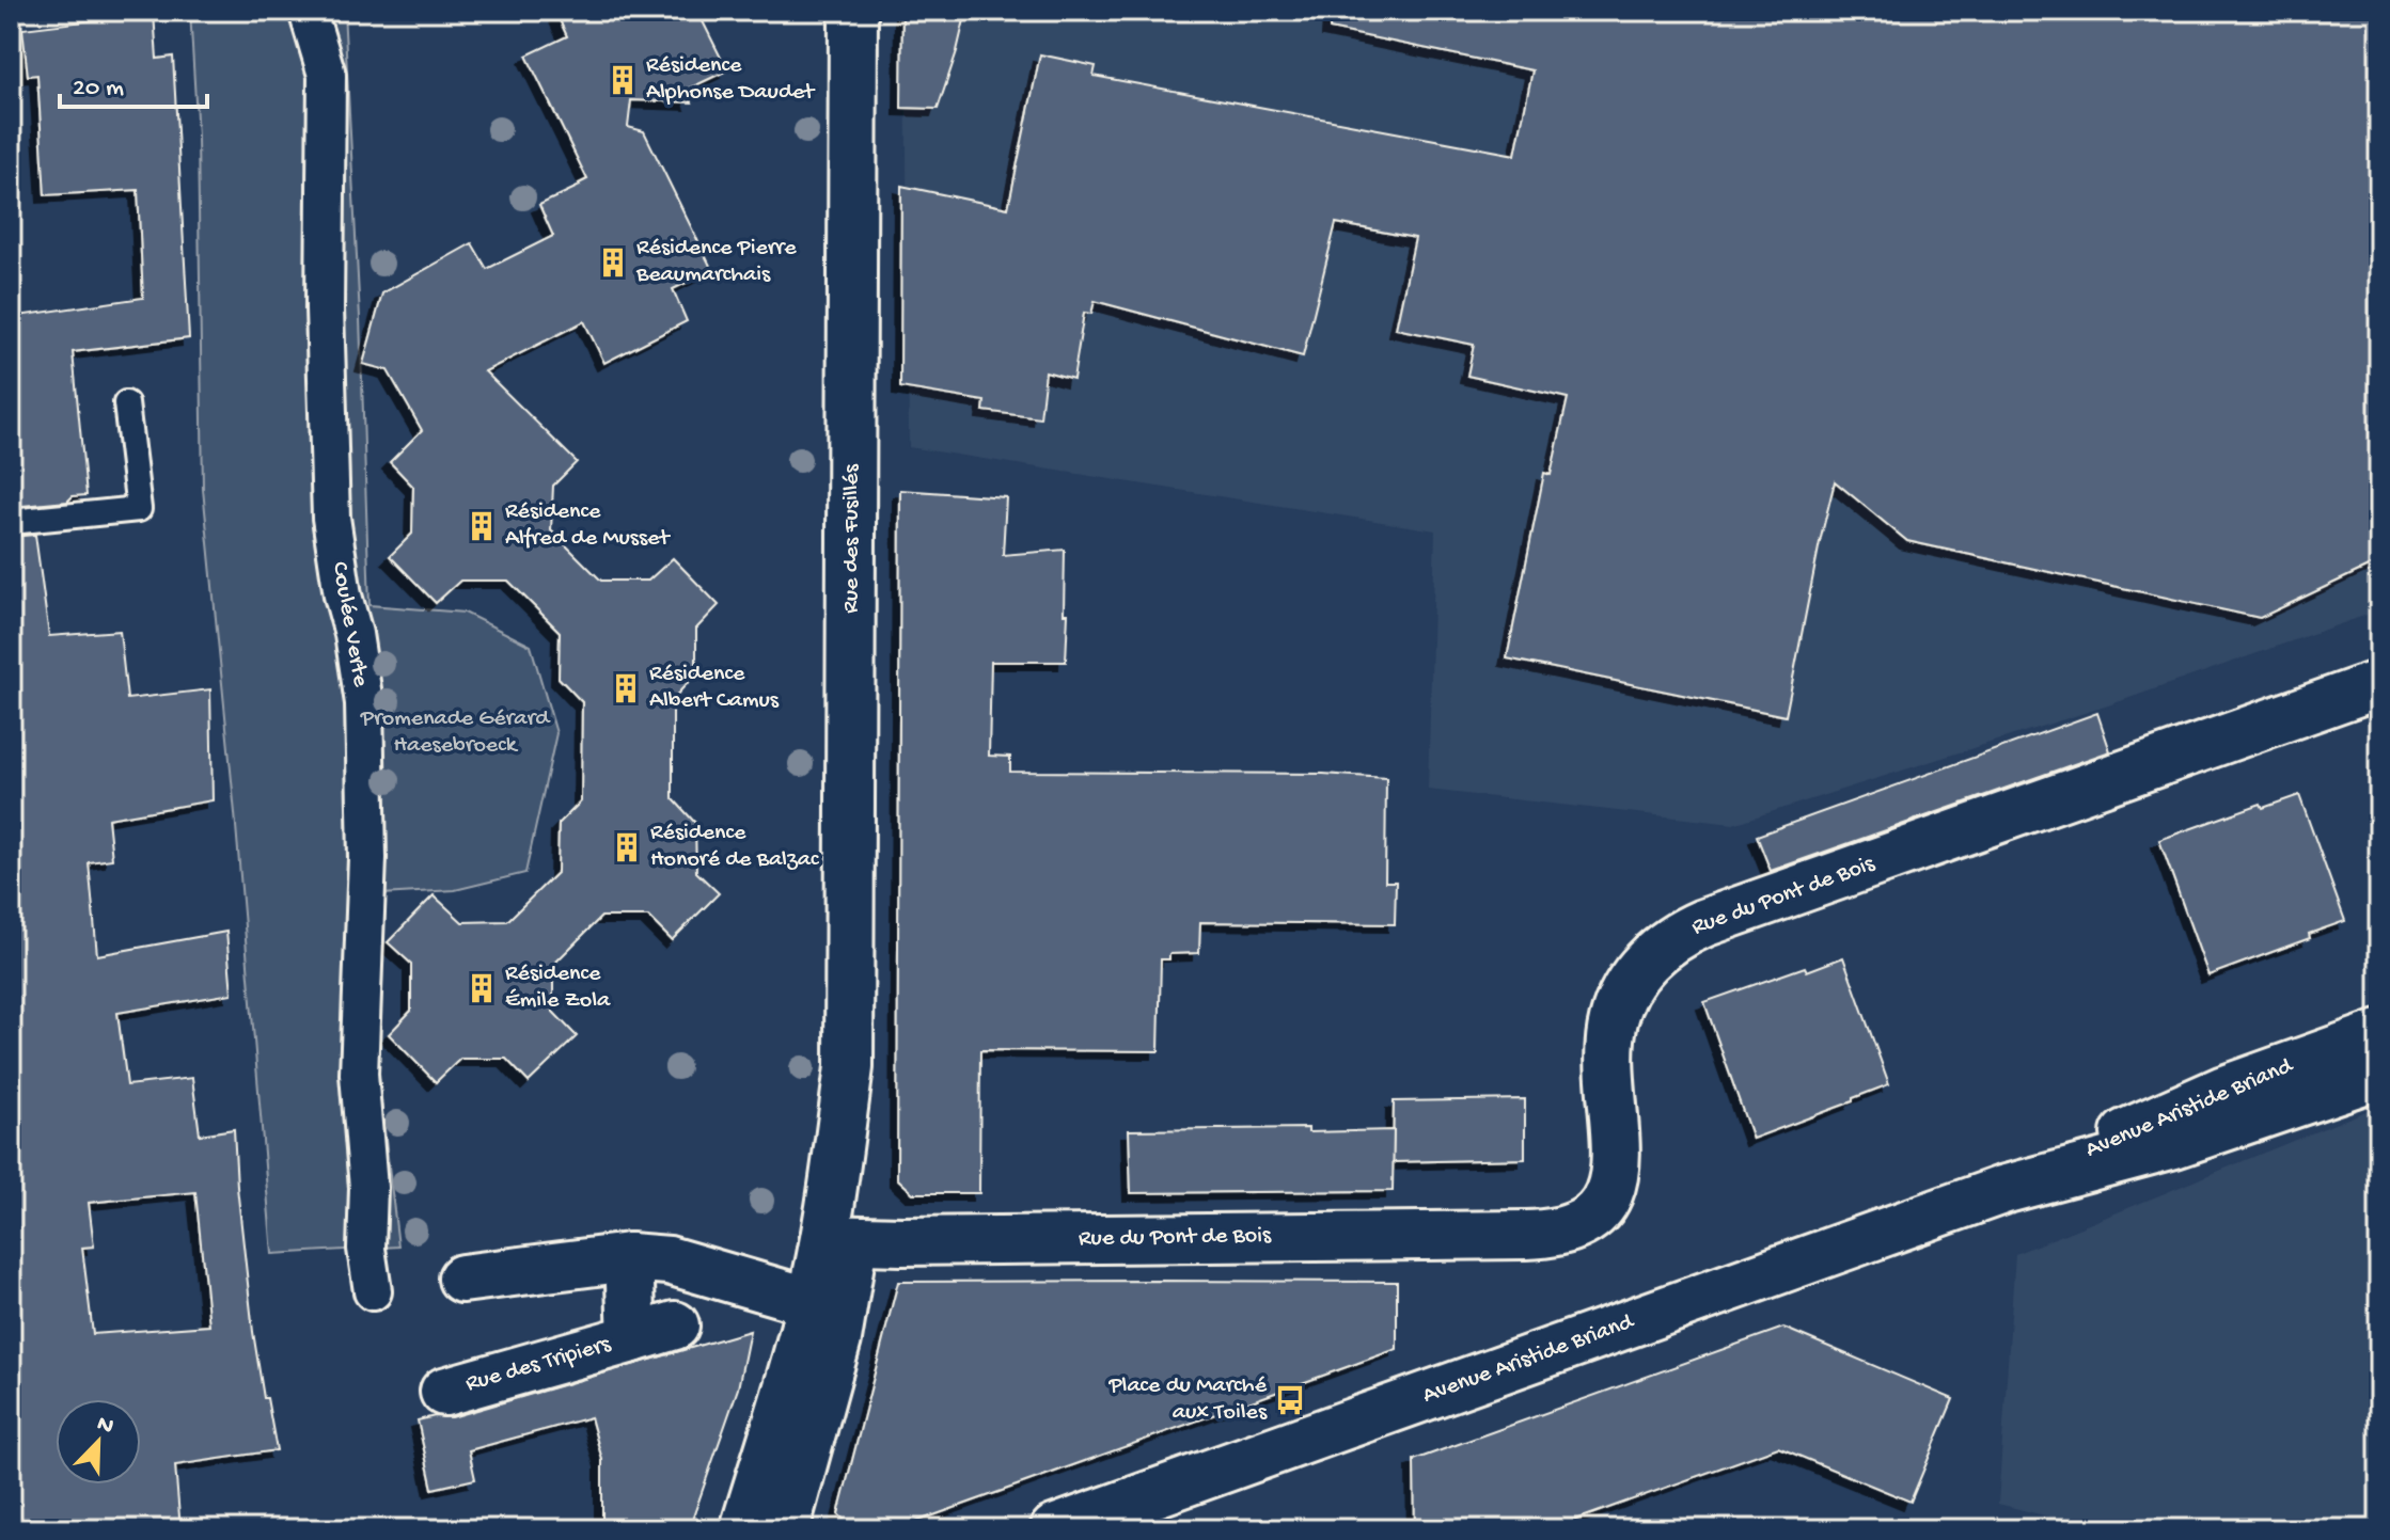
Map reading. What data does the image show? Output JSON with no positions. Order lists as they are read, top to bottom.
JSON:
{
  "streets": {
    "street": [
      "Rue des Fusillés",
      "Coulée Verte",
      "Rue du Pont de Bois",
      "Avenue Aristide Briand",
      "Rue des Tripiers"
    ]
  },
  "crossings": [
    ["Rue des Fusillés", "Rue du Pont de Bois"]
  ],
  "parks": ["Promenade Gérard Haesebroeck"],
  "places": {
    "building": [
      "Résidence Alphonse Daudet",
      "Résidence Pierre Beaumarchais",
      "Résidence Alfred de Musset",
      "Résidence Albert Camus",
      "Résidence Honoré de Balzac",
      "Résidence Émile Zola"
    ],
    "bus stop": ["Place du Marché aux Toiles"]
  },
  "scale_bar": "20 m",
  "north": "top right"
}
